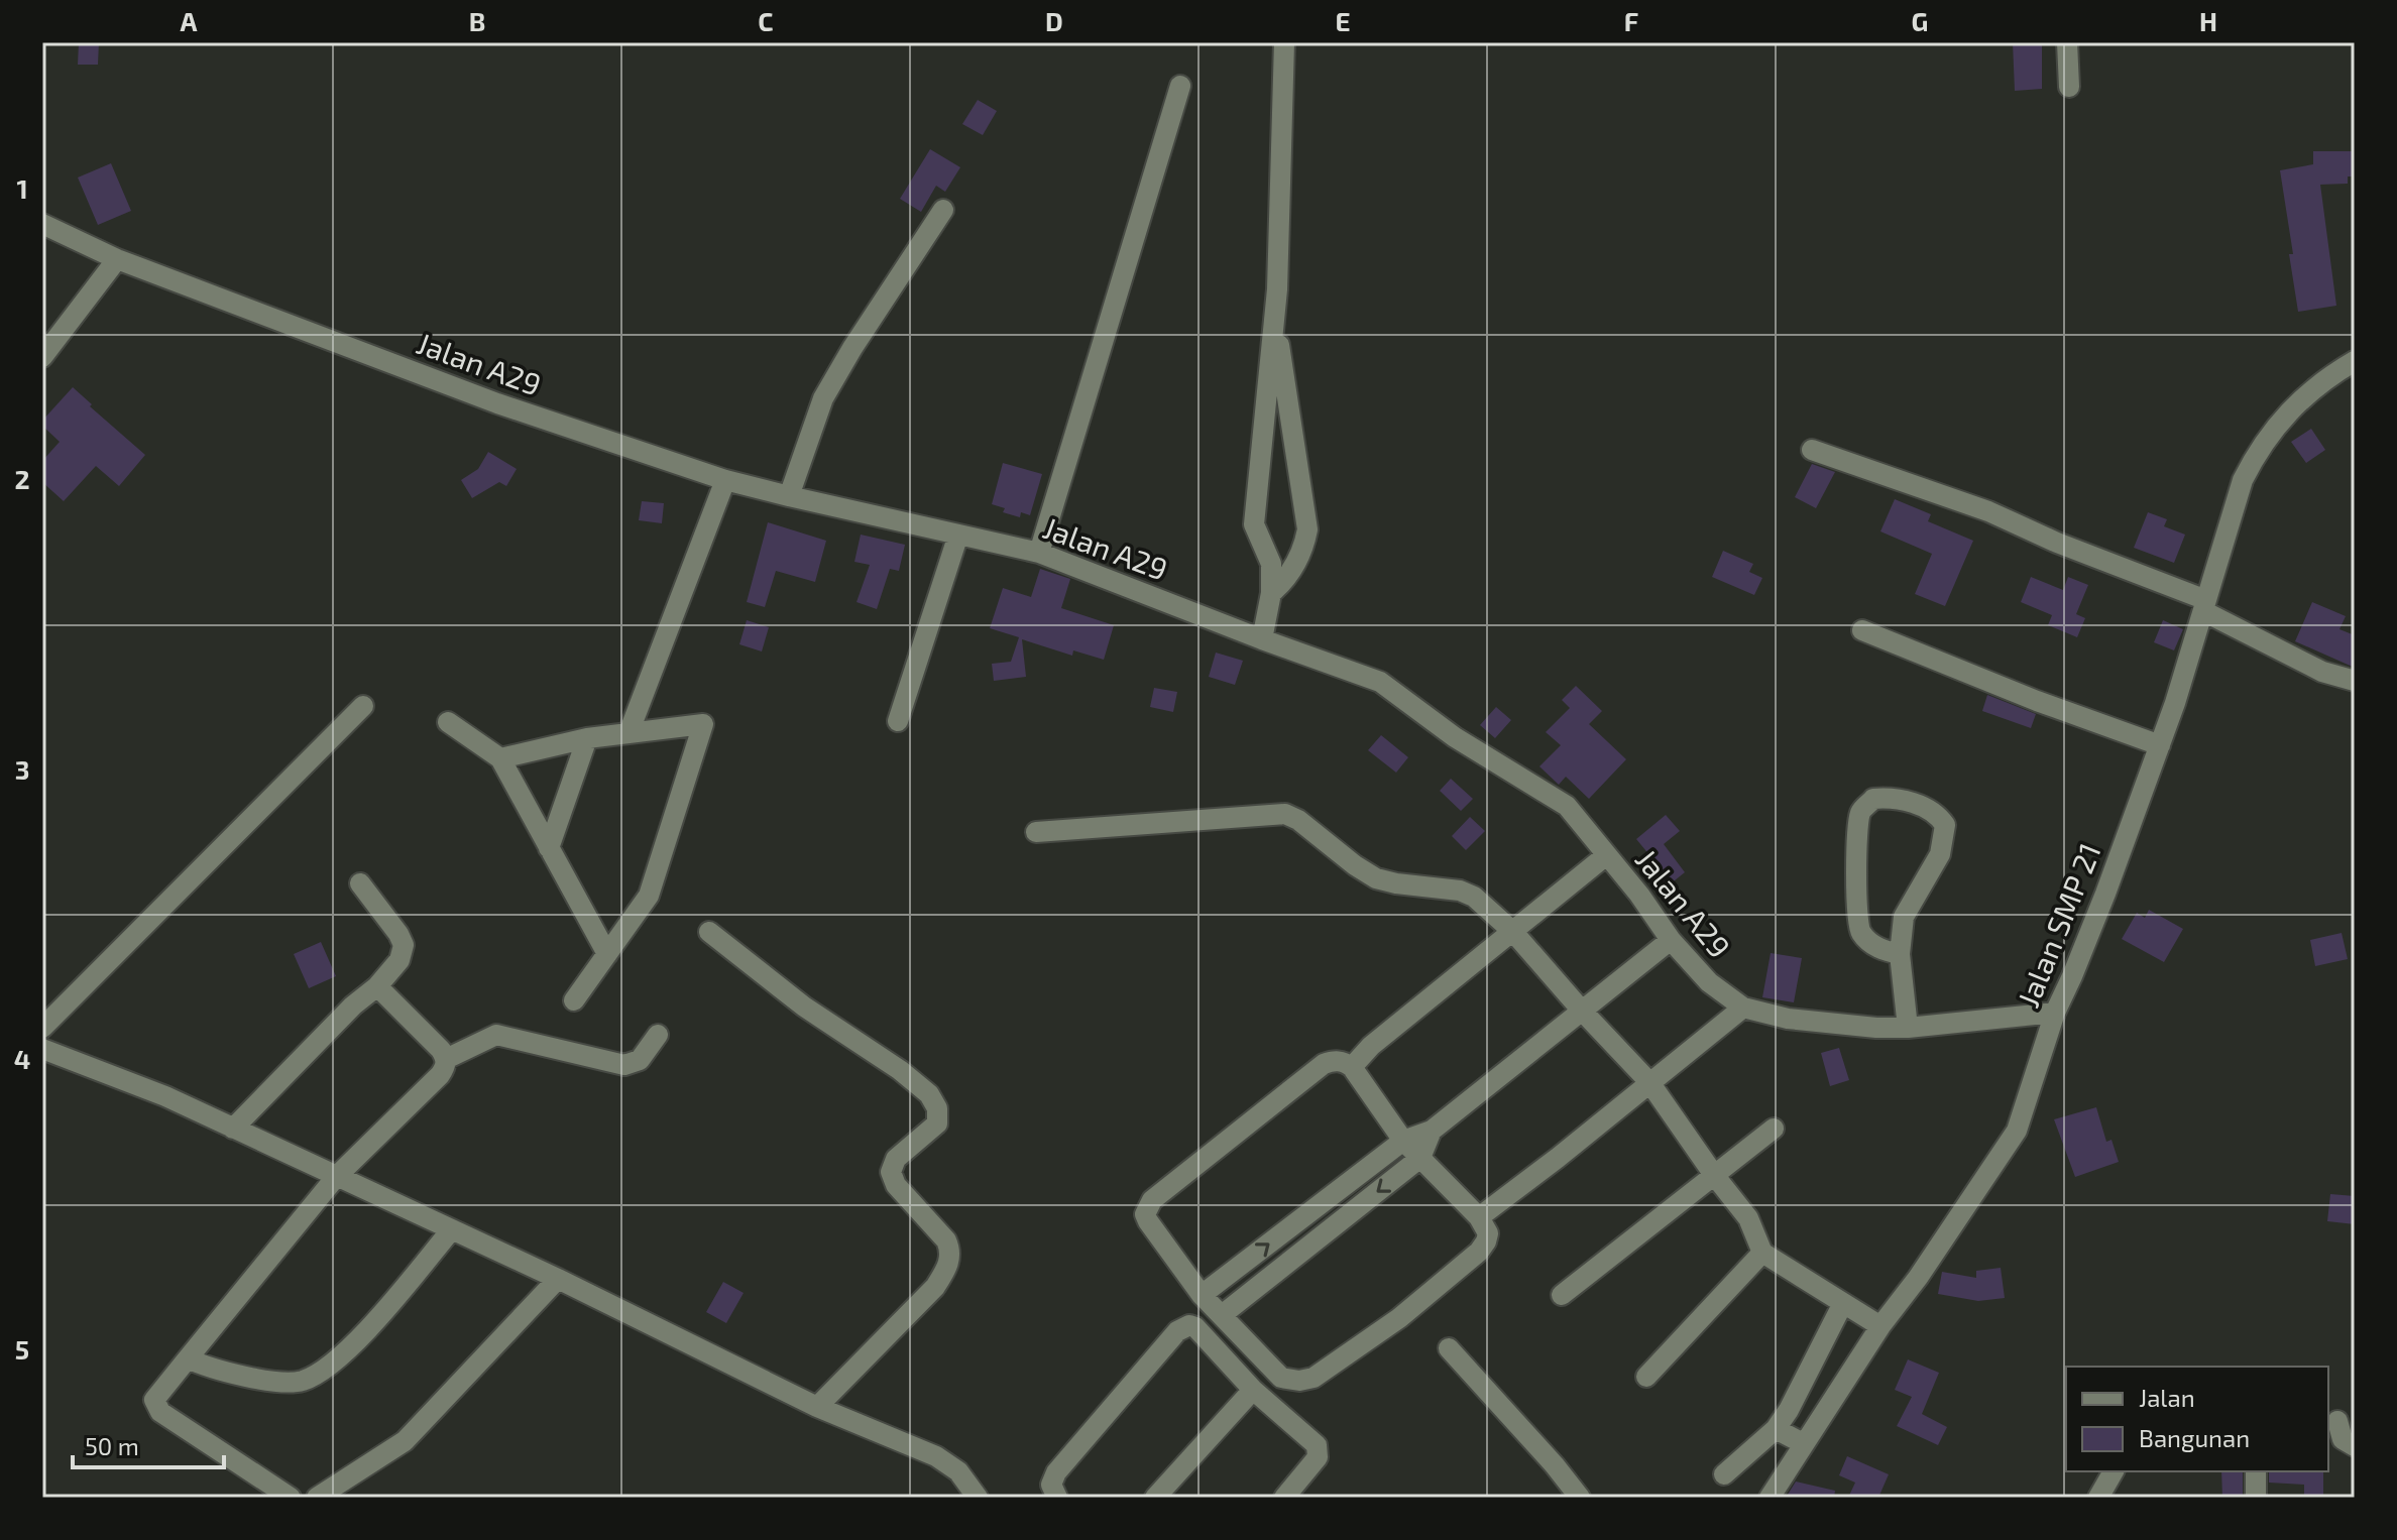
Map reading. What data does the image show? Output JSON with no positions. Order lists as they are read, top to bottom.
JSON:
{
  "streets": {
    "street": ["Jalan A29", "Jalan SMP 21"]
  },
  "crossings": [
    ["Jalan A29", "Jalan SMP 21"]
  ],
  "legend": ["Jalan", "Bangunan"],
  "scale_bar": "50 m",
  "grid": {
    "columns": [
      "A",
      "B",
      "C",
      "D",
      "E",
      "F",
      "G",
      "H"
    ],
    "rows": [
      "1",
      "2",
      "3",
      "4",
      "5"
    ]
  }
}
